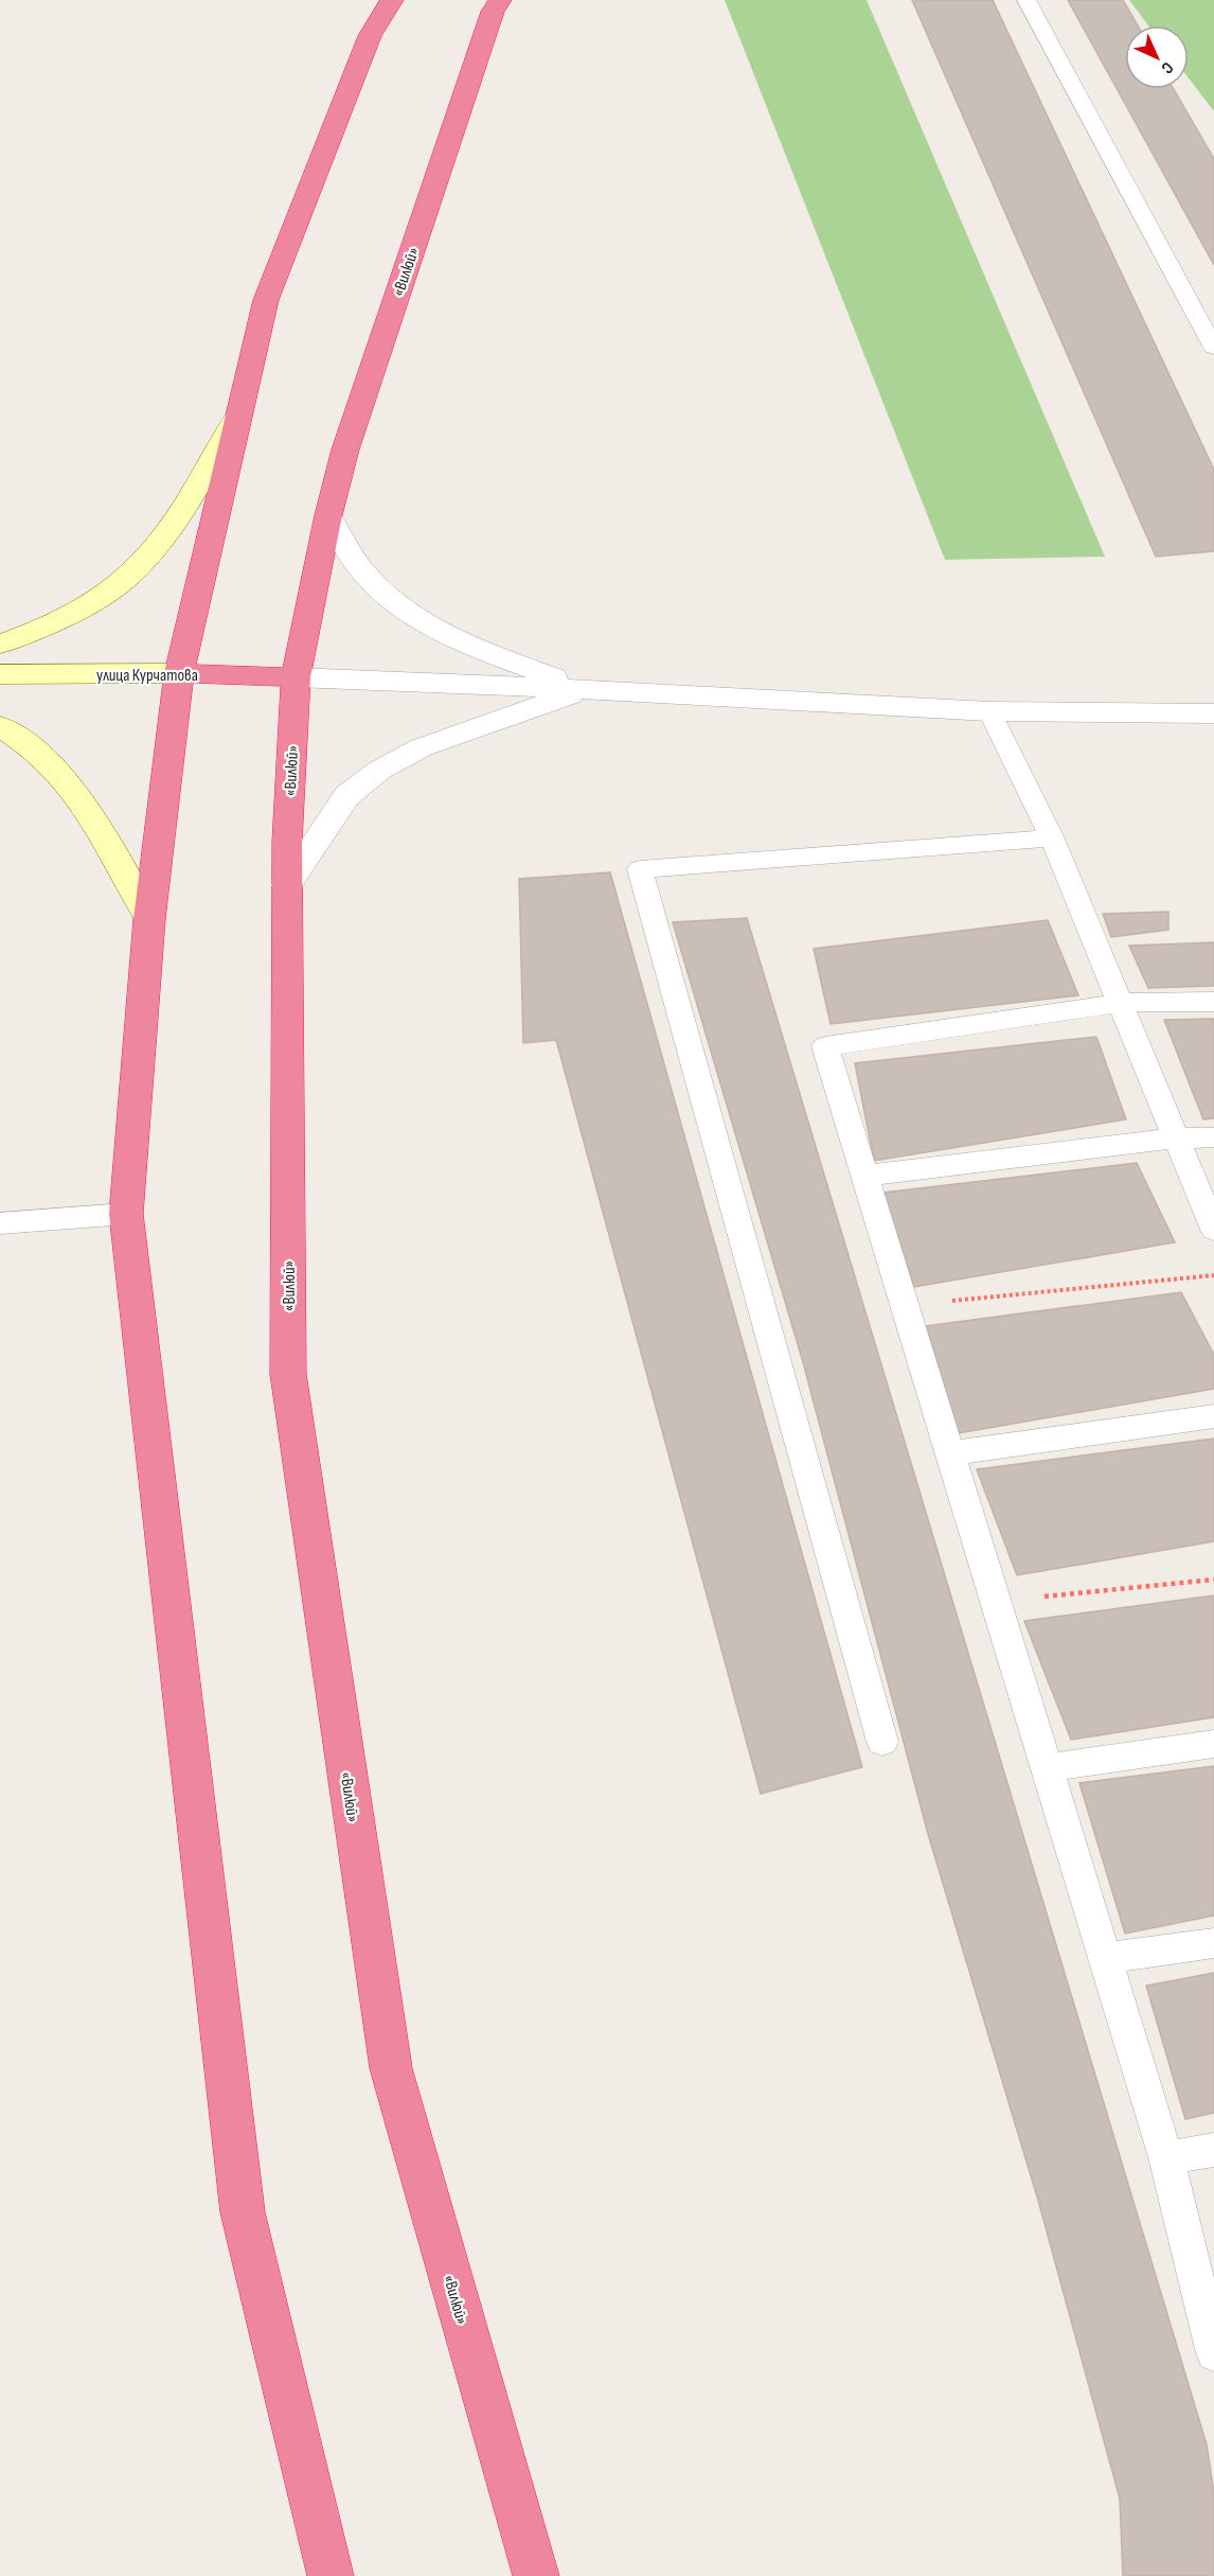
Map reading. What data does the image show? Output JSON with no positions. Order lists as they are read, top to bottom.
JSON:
{
  "streets": {
    "highway": ["«Вилюй»", "улица Курчатова"]
  },
  "crossings": [
    ["«Вилюй»", "улица Курчатова"]
  ],
  "north": "bottom right"
}
